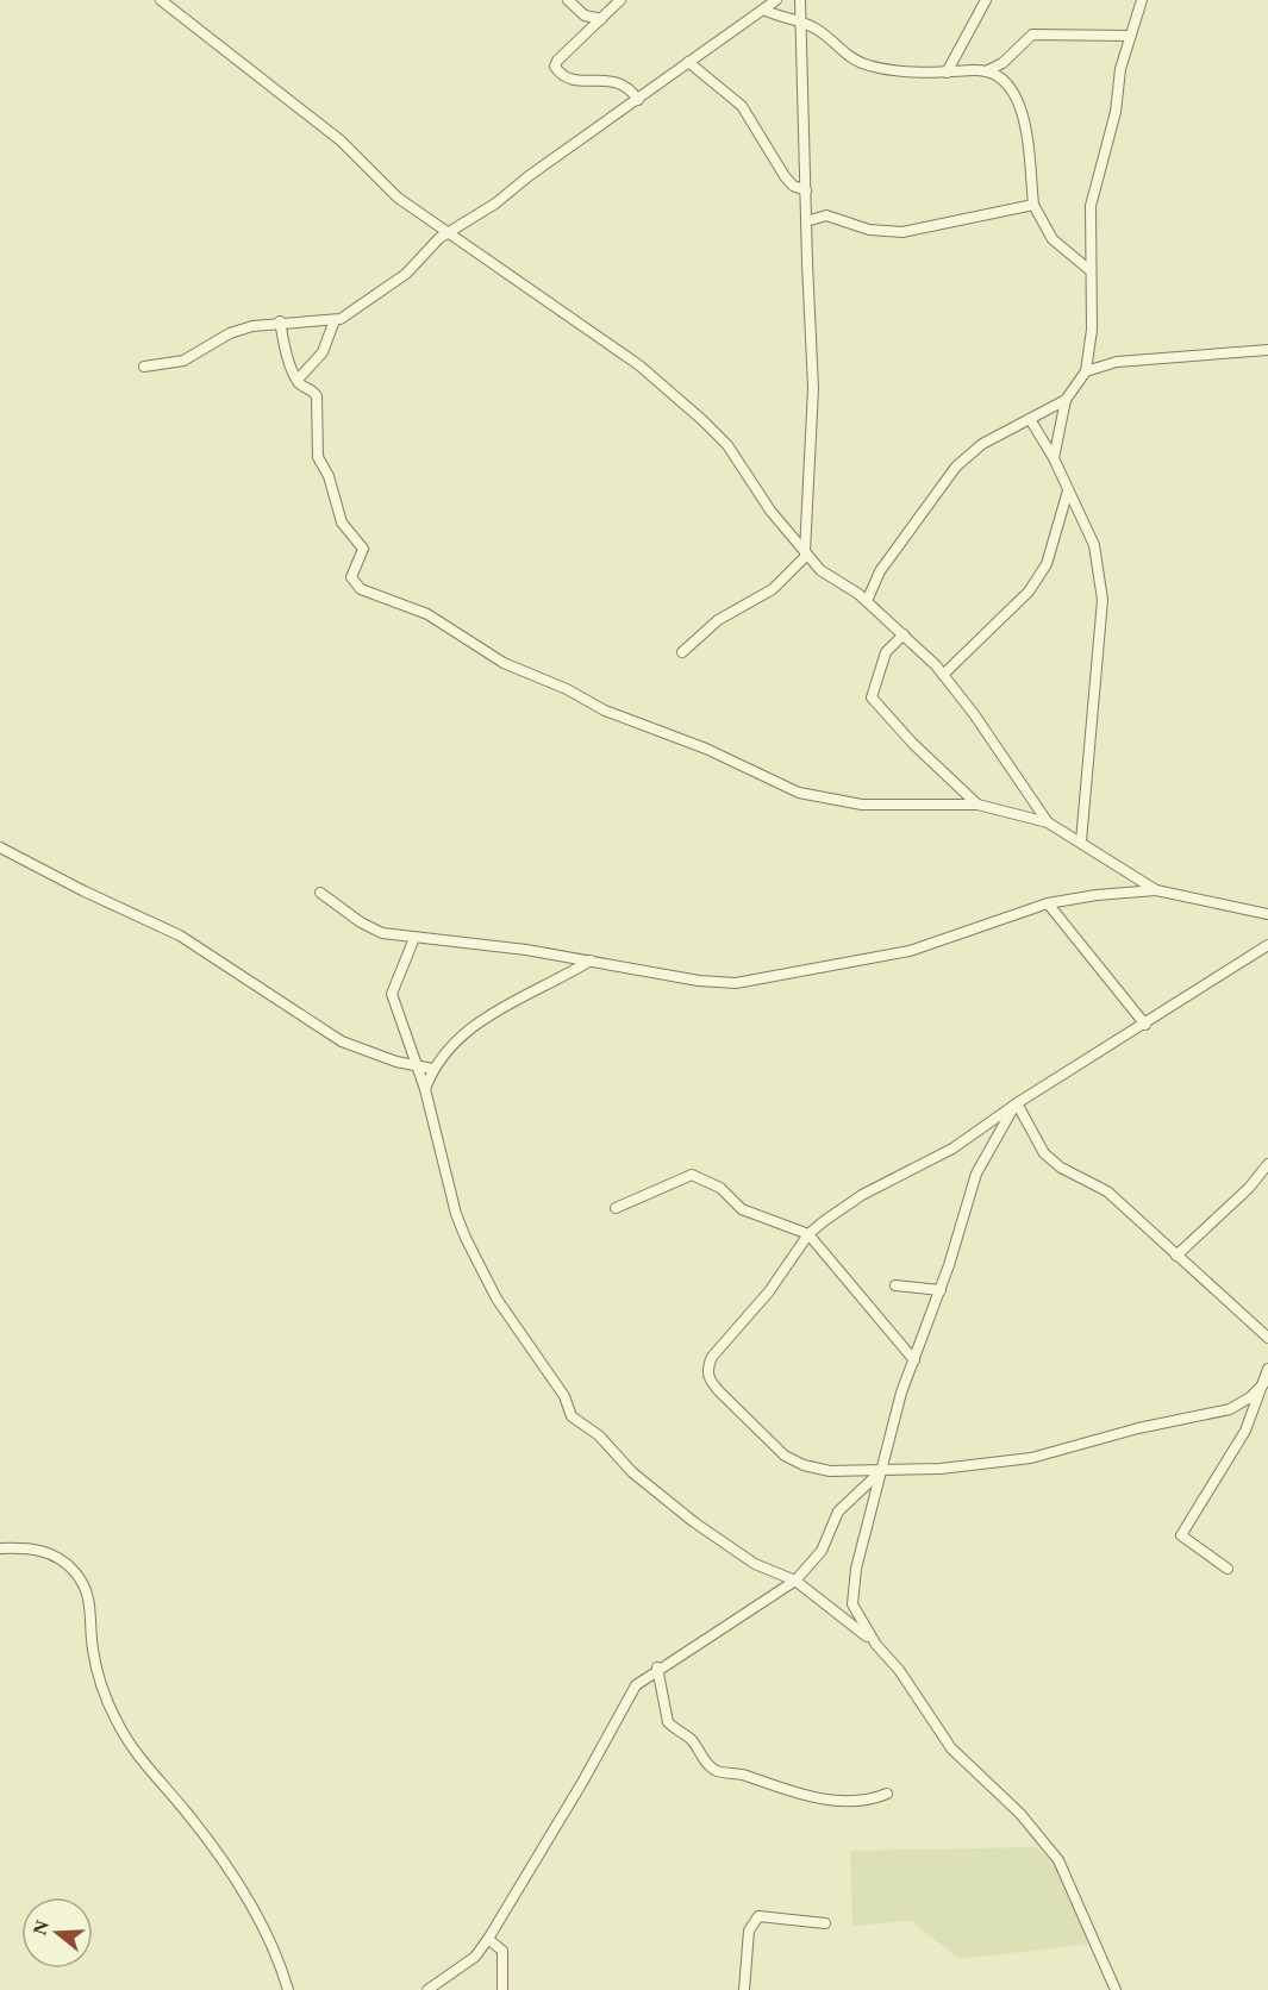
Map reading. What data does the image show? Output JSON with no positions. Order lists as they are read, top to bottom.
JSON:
{
  "north": "left"
}
